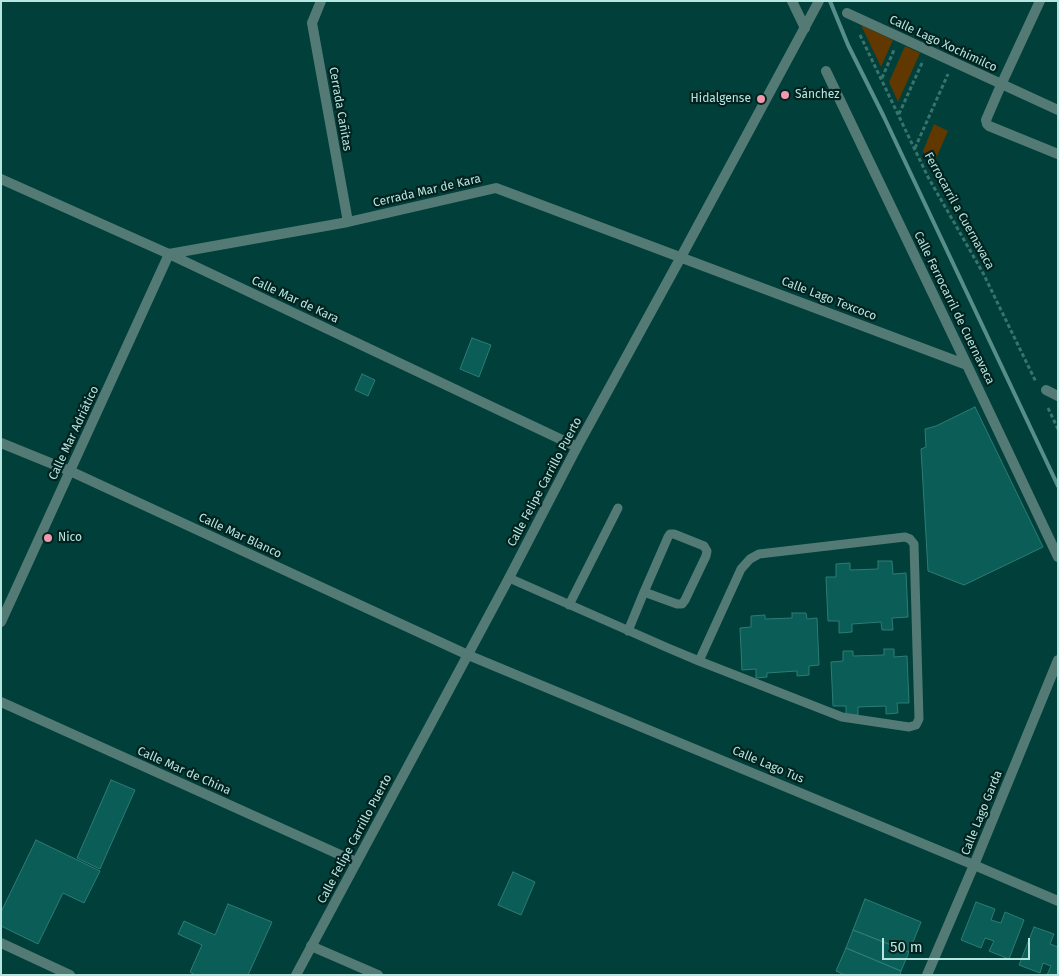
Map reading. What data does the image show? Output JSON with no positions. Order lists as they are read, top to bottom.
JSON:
{
  "streets": {
    "street": [
      "Calle Lago Xochimilco",
      "Cerrada Cañitas",
      "Cerrada Mar de Kara",
      "Calle Lago Texcoco",
      "Calle Mar de Kara",
      "Calle Ferrocarril de Cuernavaca",
      "Calle Mar Adriático",
      "Calle Felipe Carrillo Puerto",
      "Calle Mar Blanco",
      "Calle Lago Tus",
      "Calle Mar de China",
      "Calle Lago Garda"
    ],
    "path": ["Ferrocarril a Cuernavaca"]
  },
  "crossings": [
    ["Calle Lago Xochimilco", "Ferrocarril a Cuernavaca"],
    ["Cerrada Cañitas", "Cerrada Mar de Kara"],
    ["Cerrada Mar de Kara", "Calle Lago Texcoco"],
    ["Cerrada Mar de Kara", "Calle Mar de Kara"],
    ["Cerrada Mar de Kara", "Calle Mar Adriático"],
    ["Cerrada Mar de Kara", "Calle Felipe Carrillo Puerto"],
    ["Calle Lago Texcoco", "Calle Ferrocarril de Cuernavaca"],
    ["Calle Lago Texcoco", "Calle Felipe Carrillo Puerto"],
    ["Calle Mar de Kara", "Calle Mar Adriático"],
    ["Calle Mar de Kara", "Calle Felipe Carrillo Puerto"],
    ["Calle Mar Adriático", "Calle Mar Blanco"],
    ["Calle Felipe Carrillo Puerto", "Calle Mar Blanco"],
    ["Calle Felipe Carrillo Puerto", "Calle Lago Tus"],
    ["Calle Felipe Carrillo Puerto", "Calle Mar de China"],
    ["Calle Mar Blanco", "Calle Lago Tus"],
    ["Calle Lago Tus", "Calle Lago Garda"]
  ],
  "places": ["Sánchez", "Hidalgense", "Nico"],
  "scale_bar": "50 m"
}
